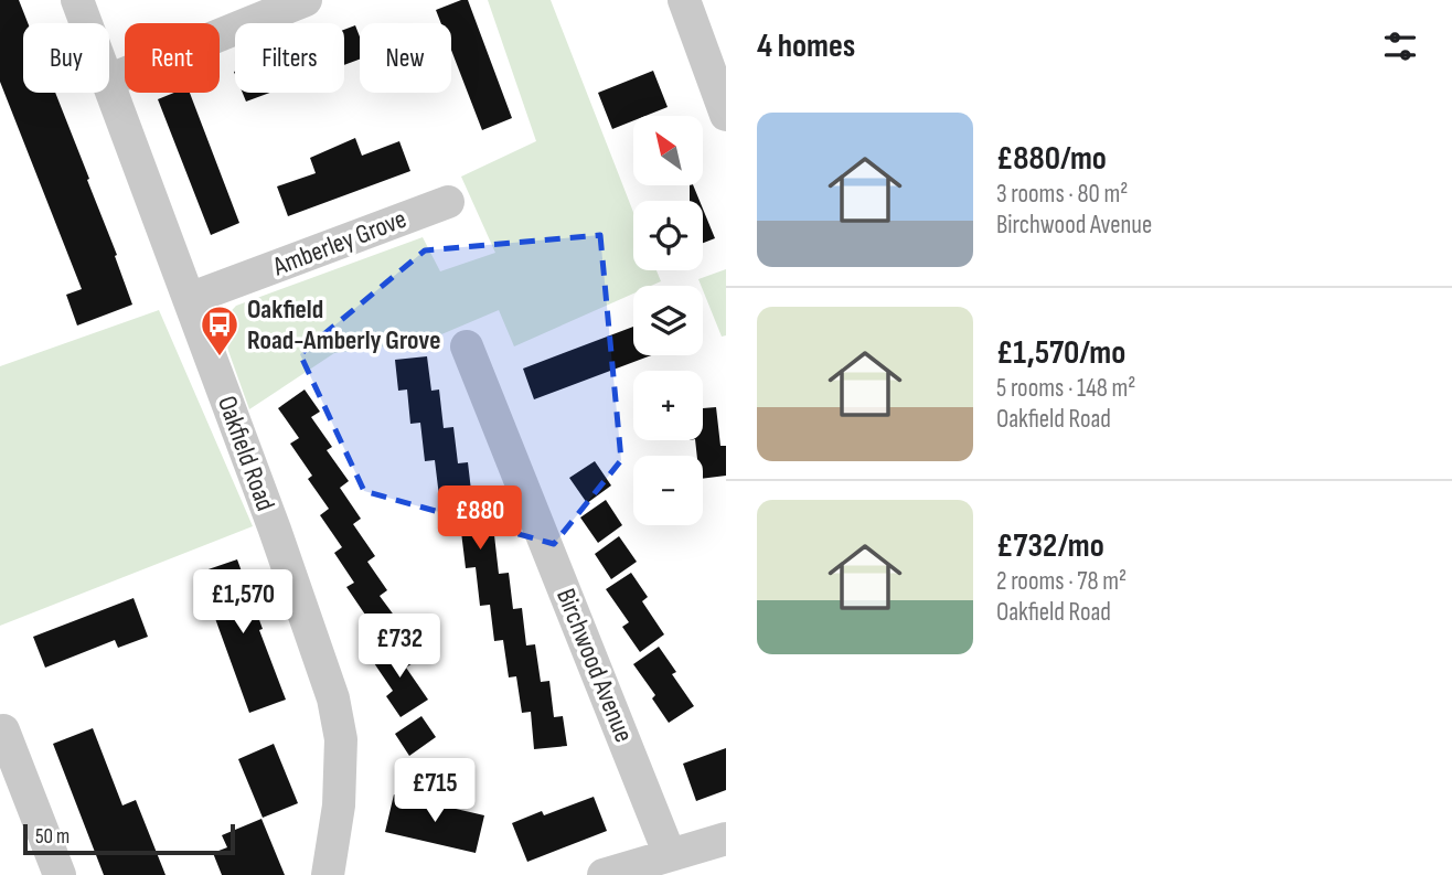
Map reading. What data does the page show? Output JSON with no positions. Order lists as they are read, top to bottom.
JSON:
{
  "streets": {
    "street": ["Amberley Grove", "Oakfield Road", "Birchwood Avenue"]
  },
  "crossings": [
    ["Amberley Grove", "Oakfield Road"]
  ],
  "places": {
    "bus stop": ["Oakfield Road-Amberly Grove"]
  },
  "scale_bar": "50 m",
  "north": "top left",
  "page": {
    "heading": "4 homes",
    "chip": [
      "Buy",
      "Rent",
      "Filters",
      "New"
    ],
    "list": [
      {
        "name": "£880/mo",
        "note": "3 rooms · 80 m² · Birchwood Avenue"
      },
      {
        "name": "£1,570/mo",
        "note": "5 rooms · 148 m² · Oakfield Road"
      },
      {
        "name": "£732/mo",
        "note": "2 rooms · 78 m² · Oakfield Road"
      }
    ],
    "map_buttons": ["+", "−"],
    "price": [
      "£880",
      "£1,570",
      "£732",
      "£715"
    ],
    "scale": "50 m"
  }
}
